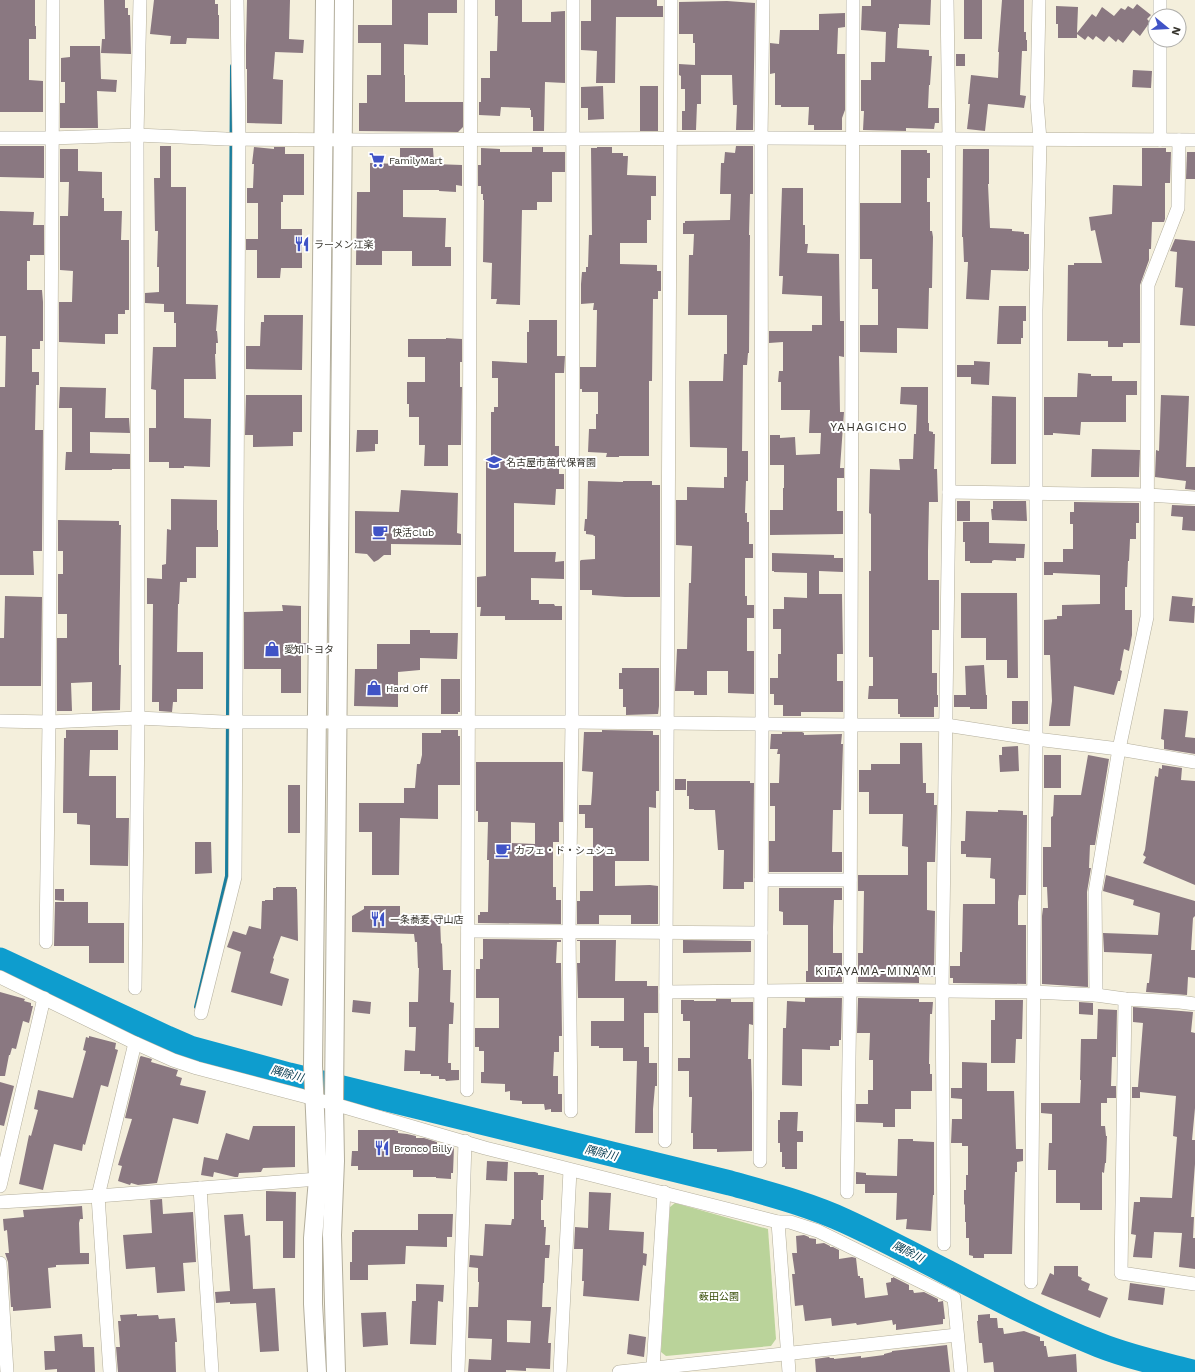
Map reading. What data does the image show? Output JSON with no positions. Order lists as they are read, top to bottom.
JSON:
{
  "districts": ["YAHAGICHO", "KITAYAMA-MINAMI"],
  "water": ["隅除川"],
  "parks": ["薮田公園"],
  "places": {
    "supermarket": ["FamilyMart"],
    "restaurant": ["ラーメン江楽", "一条蕎麦 守山店", "Bronco Billy"],
    "school or university": ["名古屋市苗代保育園"],
    "cafe": ["快活Club", "カフェ・ド・シュシュ"],
    "shop": ["愛知トヨタ", "Hard Off"]
  },
  "north": "right"
}
